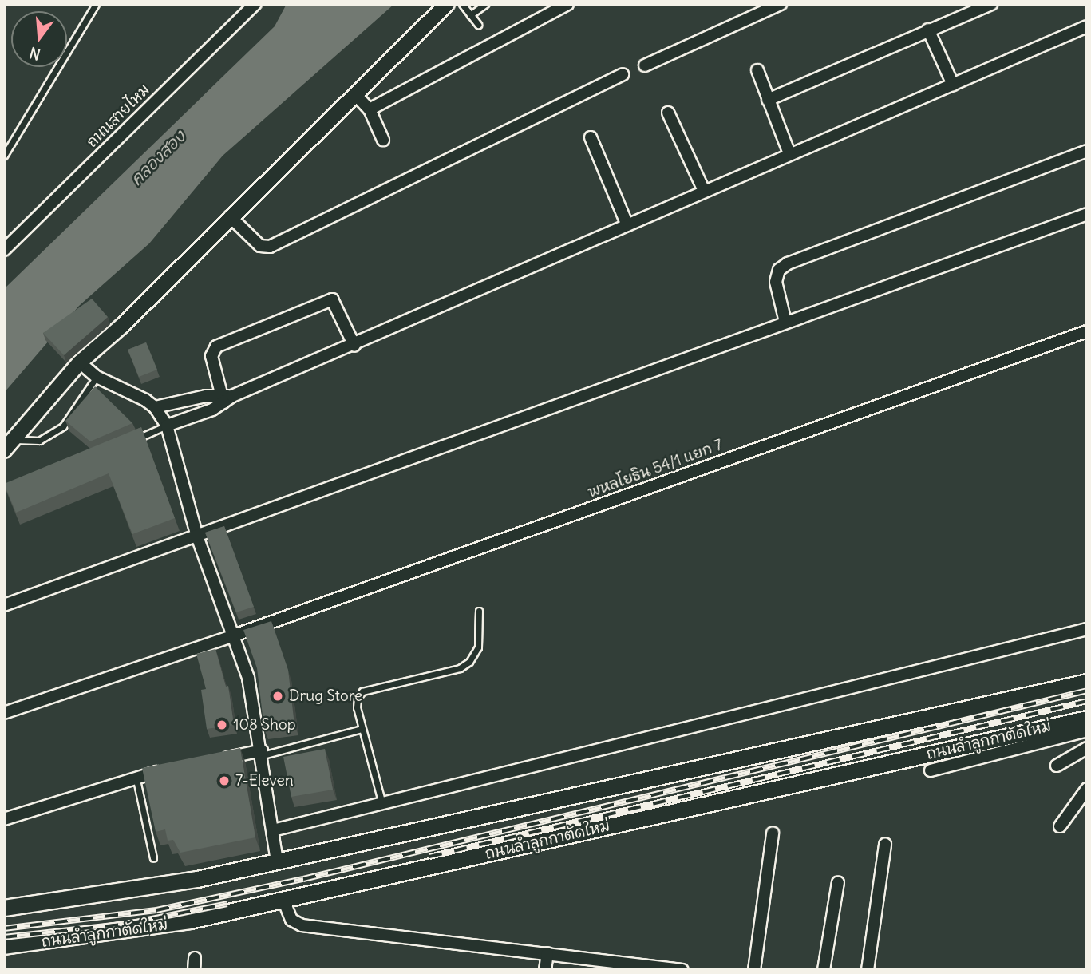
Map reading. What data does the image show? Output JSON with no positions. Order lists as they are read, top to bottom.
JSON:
{
  "streets": {
    "main road": ["ถนนลำลูกกาตัดใหม่"],
    "street": ["ถนนสายไหม", "พหลโยธิน 54/1 แยก 7"]
  },
  "water": ["คลองสอง"],
  "places": ["Drug Store", "108 Shop", "7-Eleven"],
  "north": "bottom"
}
